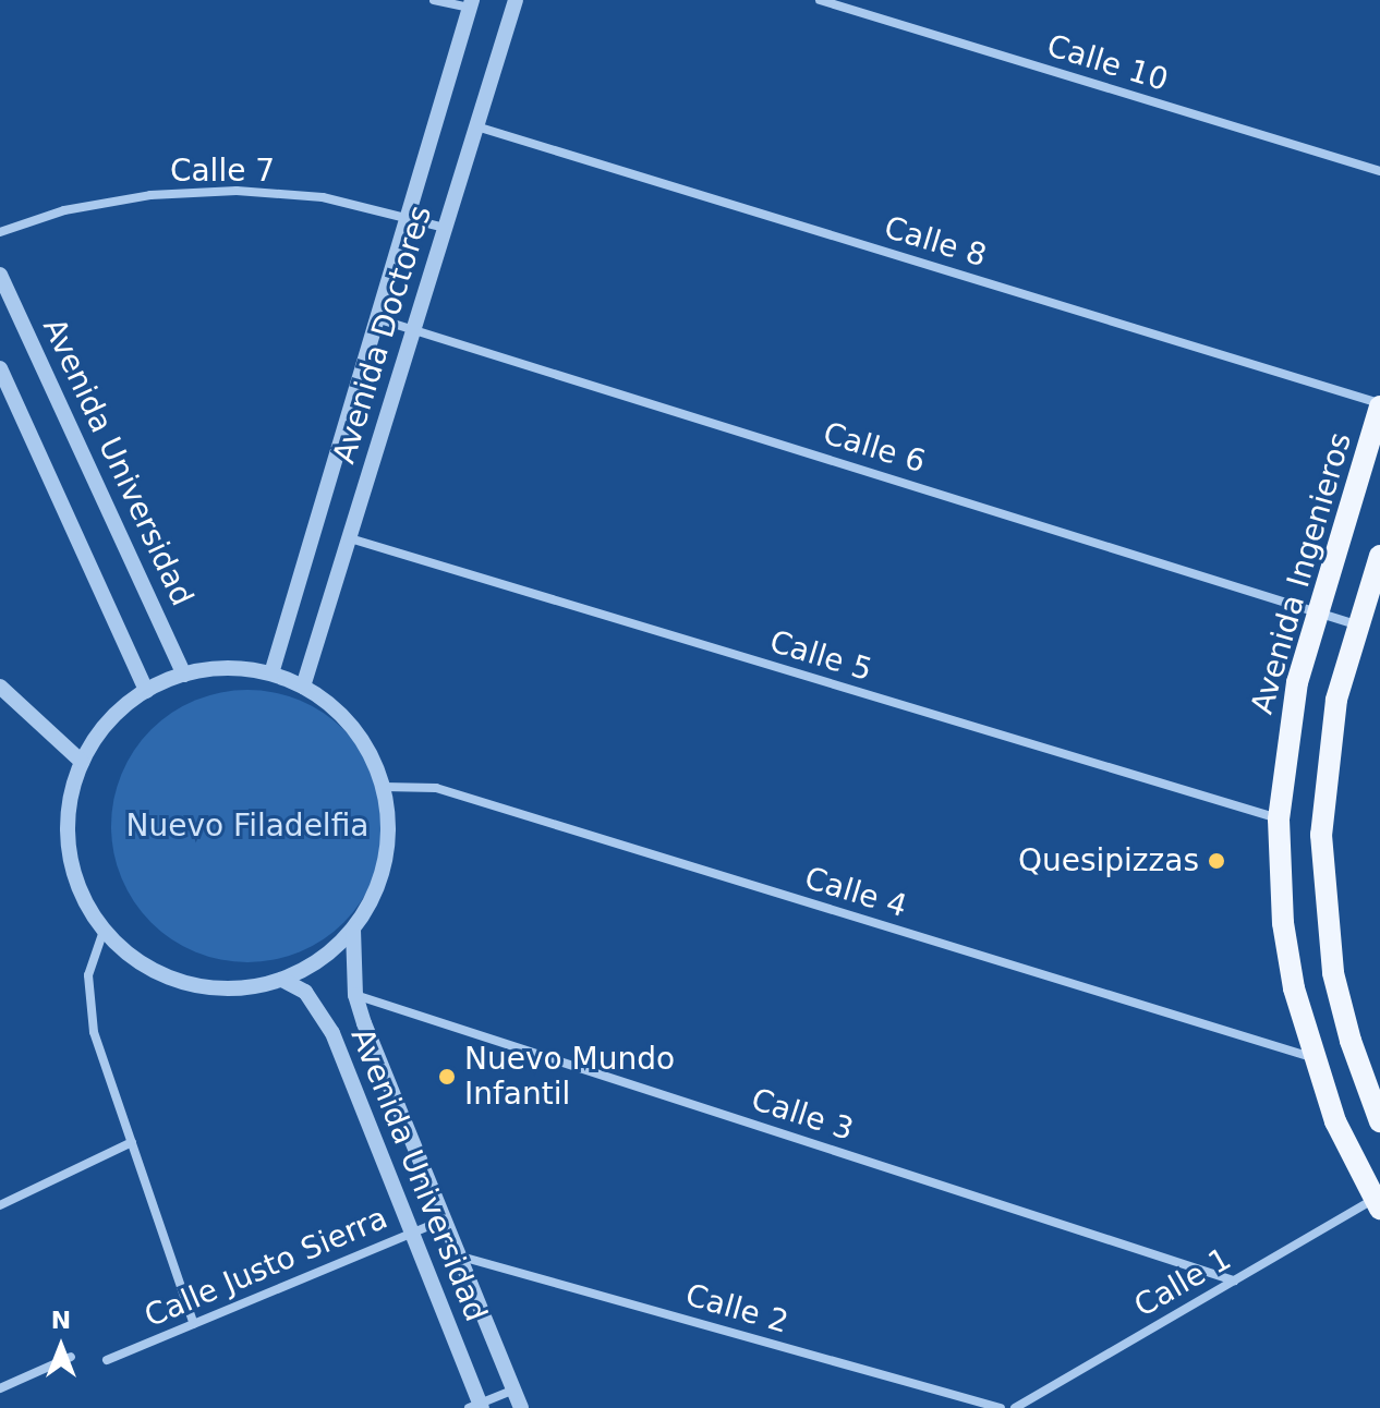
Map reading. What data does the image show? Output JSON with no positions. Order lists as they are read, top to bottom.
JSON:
{
  "streets": {
    "main road": ["Avenida Ingenieros"],
    "street": [
      "Calle 10",
      "Calle 7",
      "Calle 8",
      "Avenida Doctores",
      "Calle 6",
      "Avenida Universidad",
      "Calle 5",
      "Calle 4",
      "Calle 3",
      "Calle Justo Sierra",
      "Calle 1",
      "Calle 2"
    ]
  },
  "crossings": [
    ["Calle 7", "Avenida Doctores"],
    ["Calle 8", "Avenida Doctores"],
    ["Calle 8", "Avenida Ingenieros"],
    ["Avenida Doctores", "Calle 6"],
    ["Avenida Doctores", "Calle 5"],
    ["Calle 6", "Avenida Ingenieros"],
    ["Avenida Universidad", "Calle 3"],
    ["Avenida Universidad", "Calle Justo Sierra"],
    ["Avenida Universidad", "Calle 2"],
    ["Avenida Ingenieros", "Calle 5"],
    ["Avenida Ingenieros", "Calle 4"],
    ["Avenida Ingenieros", "Calle 1"],
    ["Calle 3", "Calle 1"]
  ],
  "parks": ["Nuevo Filadelfia"],
  "places": ["Quesipizzas", "Nuevo Mundo Infantil"],
  "north": "top"
}
